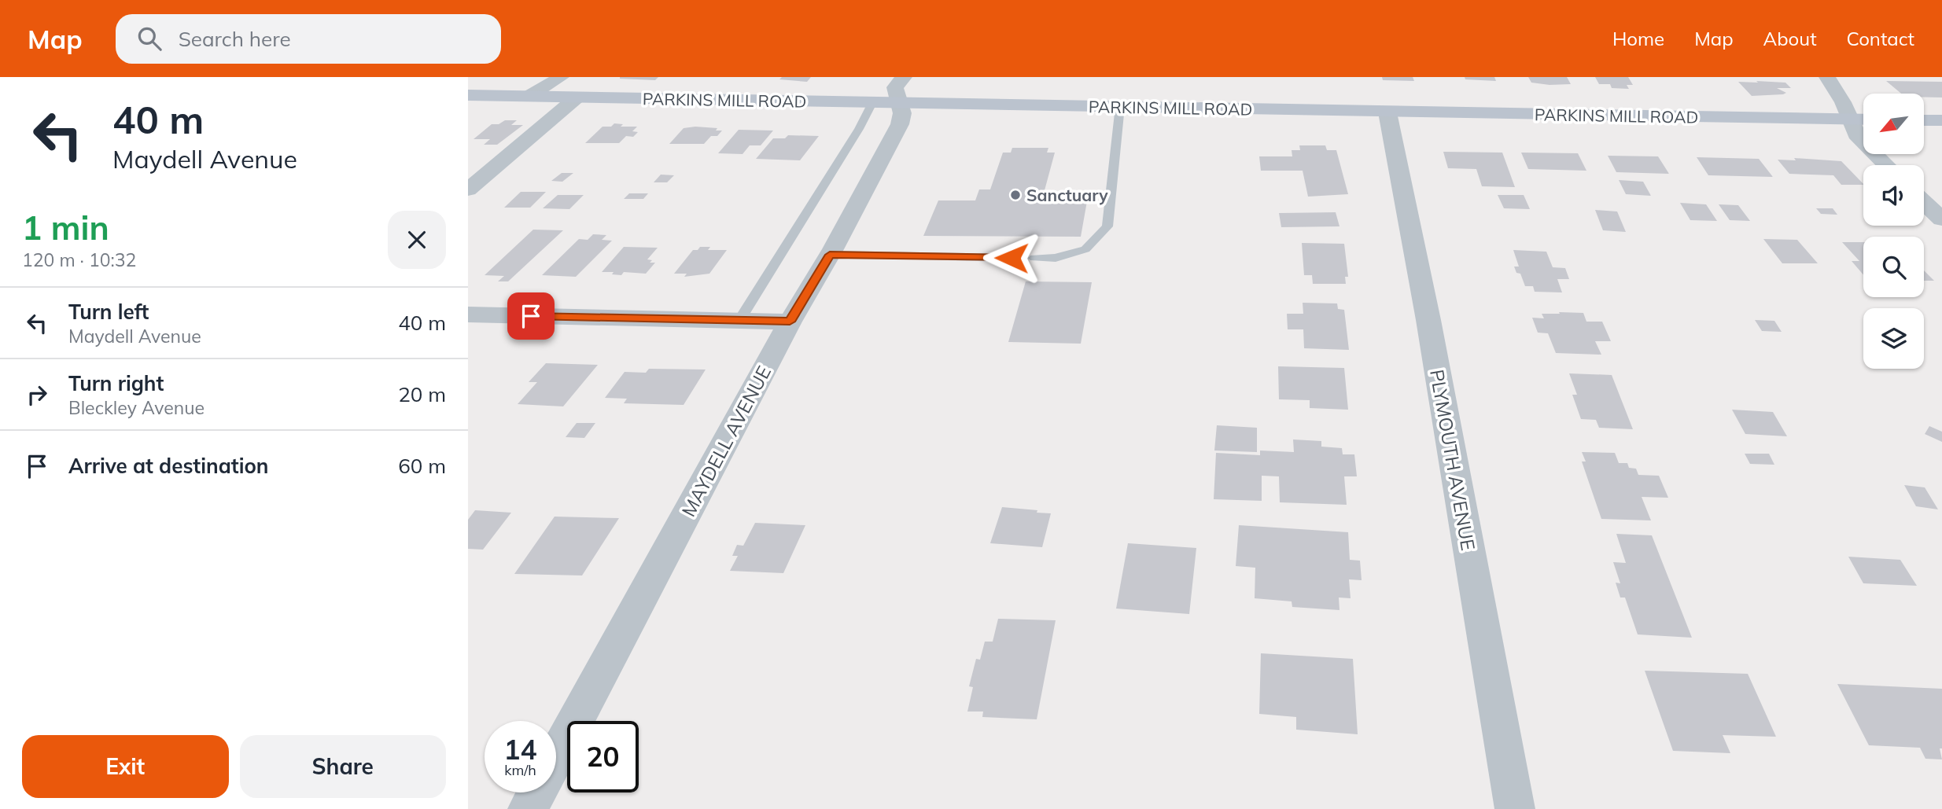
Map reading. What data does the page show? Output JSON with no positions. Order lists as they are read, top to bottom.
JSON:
{
  "streets": {
    "street": ["PARKINS MILL ROAD", "MAYDELL AVENUE", "PLYMOUTH AVENUE"]
  },
  "crossings": [
    ["PARKINS MILL ROAD", "MAYDELL AVENUE"],
    ["PARKINS MILL ROAD", "PLYMOUTH AVENUE"]
  ],
  "places": ["Sanctuary"],
  "north": "bottom left",
  "page": {
    "header": "Map",
    "search": "Search here",
    "nav": [
      "Home",
      "Map",
      "About",
      "Contact"
    ],
    "turn": ["40 m", "Maydell Avenue"],
    "heading": ["1 min", "120 m · 10:32"],
    "list": [
      {
        "name": "Turn left",
        "note": "Maydell Avenue",
        "value": "40 m"
      },
      {
        "name": "Turn right",
        "note": "Bleckley Avenue",
        "value": "20 m"
      },
      {
        "name": "Arrive at destination",
        "value": "60 m"
      }
    ],
    "speed": "14 km/h",
    "limit": "20",
    "buttons": ["Exit", "Share"]
  }
}
